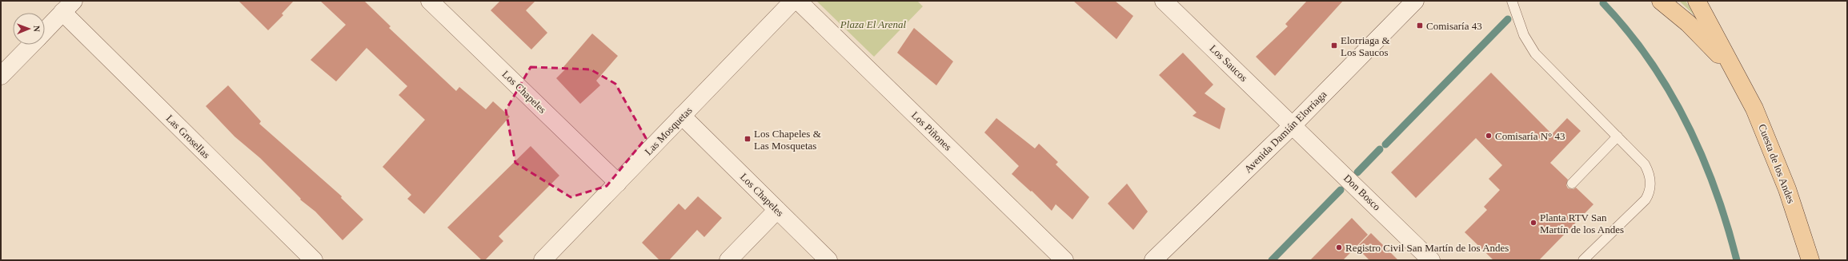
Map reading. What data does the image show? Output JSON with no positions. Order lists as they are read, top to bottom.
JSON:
{
  "streets": {
    "main road": ["Cuesta de los Andes"],
    "street": [
      "Los Saucos",
      "Los Chapeles",
      "Las Mosquetas",
      "Los Piñones",
      "Avenida Damián Elorriaga",
      "Las Grosellas",
      "Don Bosco"
    ]
  },
  "crossings": [
    ["Los Saucos", "Avenida Damián Elorriaga"],
    ["Los Saucos", "Don Bosco"],
    ["Los Chapeles", "Las Mosquetas"],
    ["Avenida Damián Elorriaga", "Don Bosco"]
  ],
  "parks": ["Plaza El Arenal"],
  "places": {
    "transit": ["Comisaría 43", "Elorriaga & Los Saucos", "Los Chapeles & Las Mosquetas"],
    "other": ["Comisaría N° 43", "Planta RTV San Martín de los Andes", "Registro Civil San Martín de los Andes"]
  },
  "north": "right"
}
